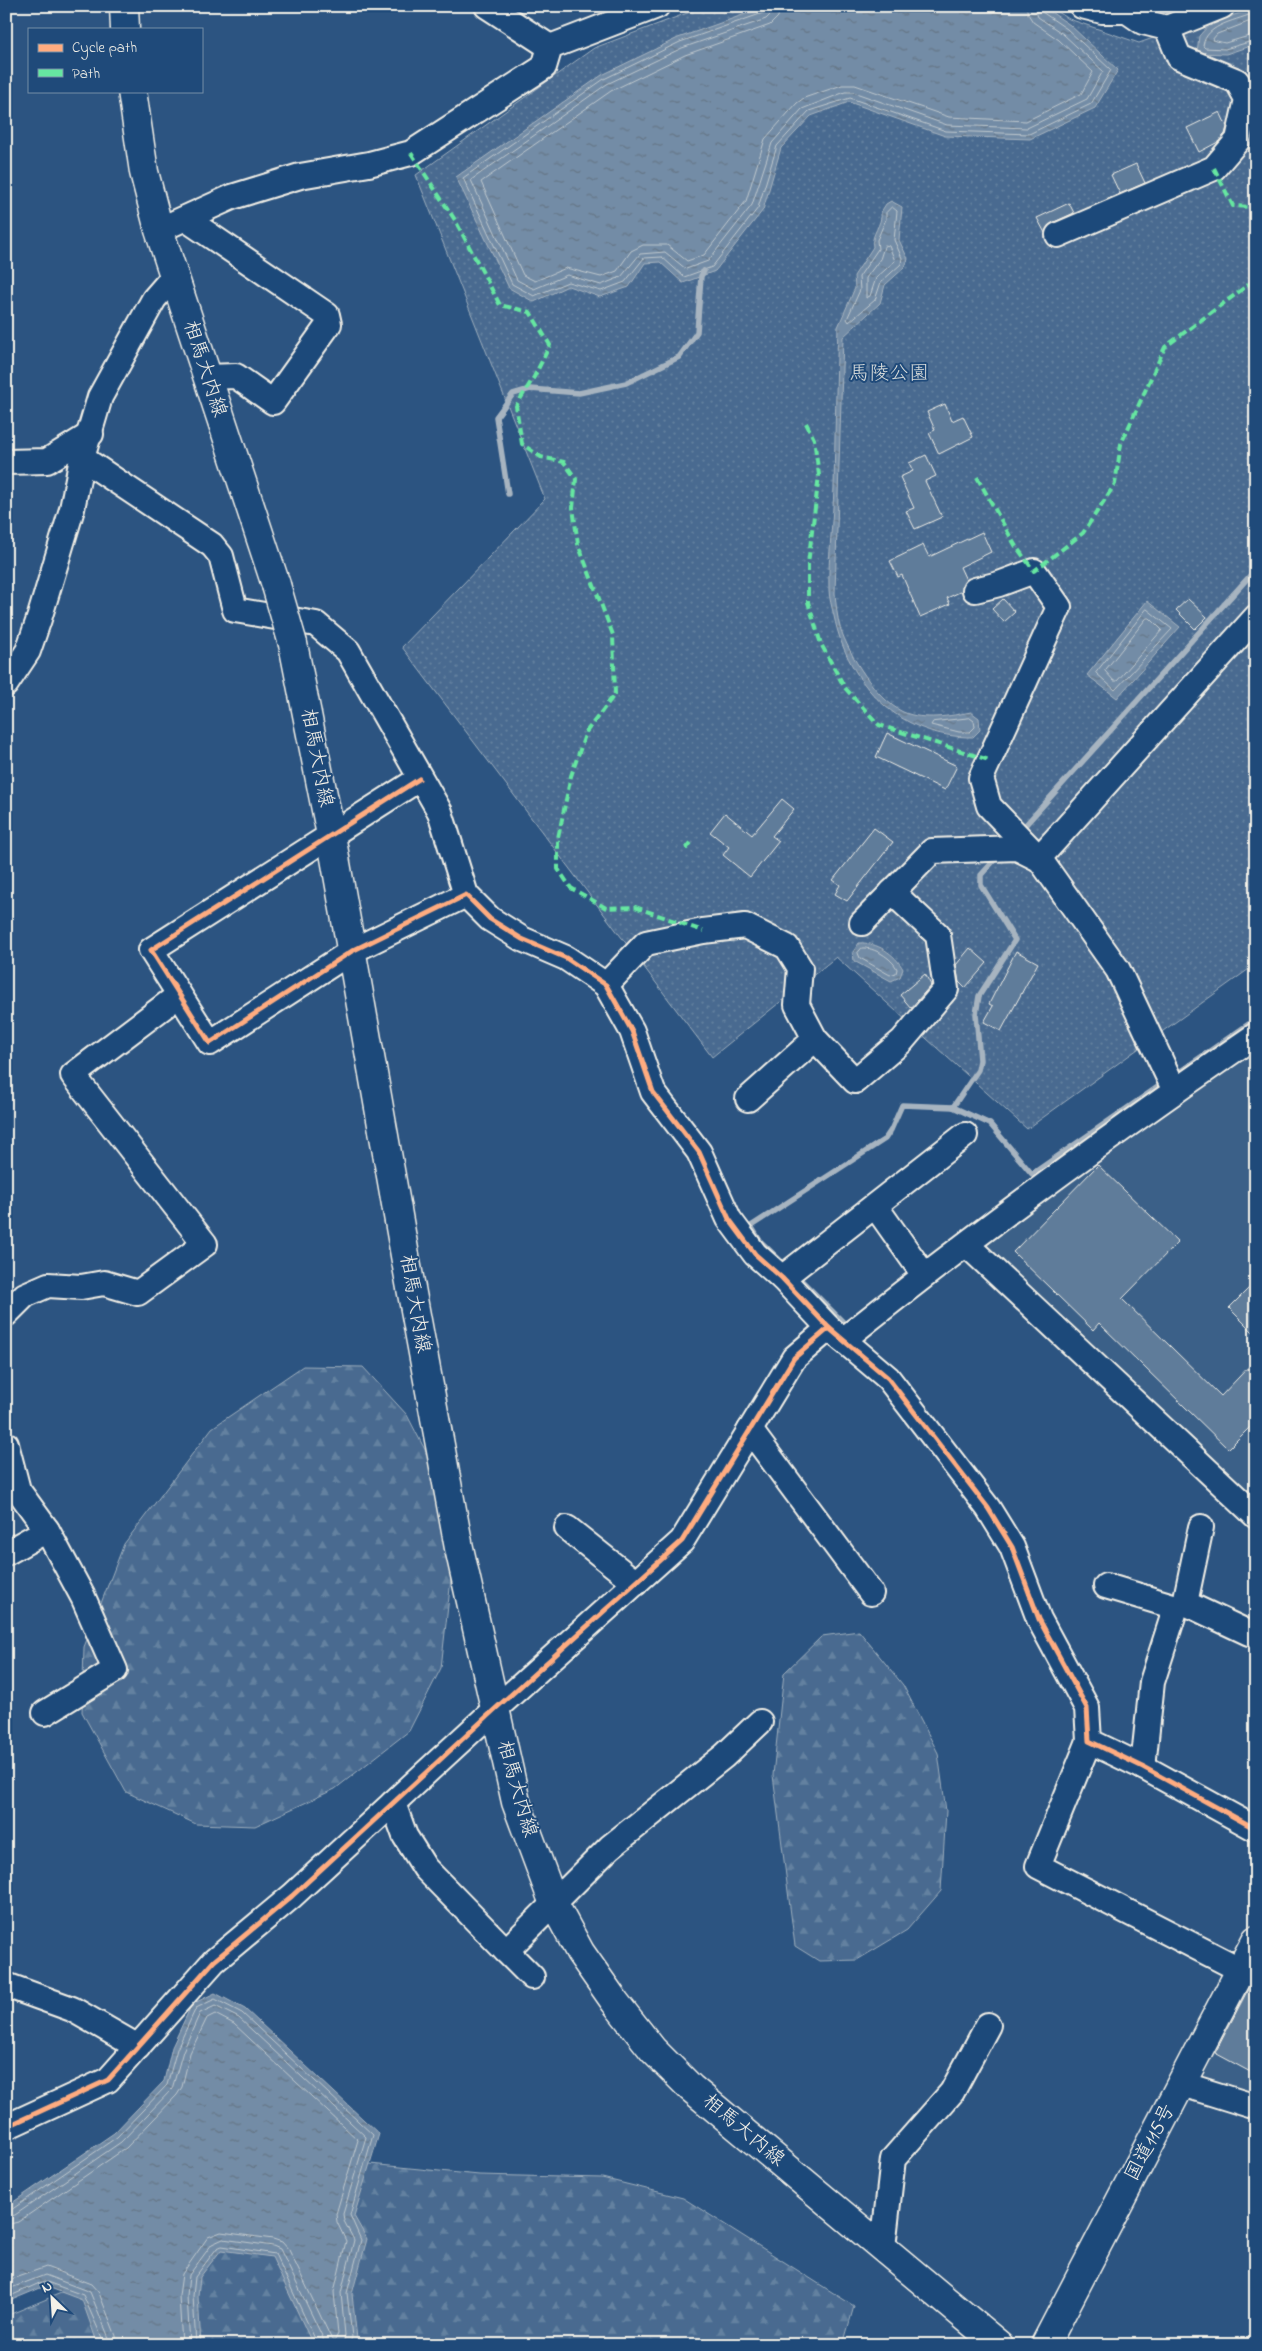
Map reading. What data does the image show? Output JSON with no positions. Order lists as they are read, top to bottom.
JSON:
{
  "streets": {
    "main road": ["相馬大内線", "国道115号"]
  },
  "parks": ["馬陵公園"],
  "legend": ["Cycle path", "Path"],
  "north": "top left"
}
